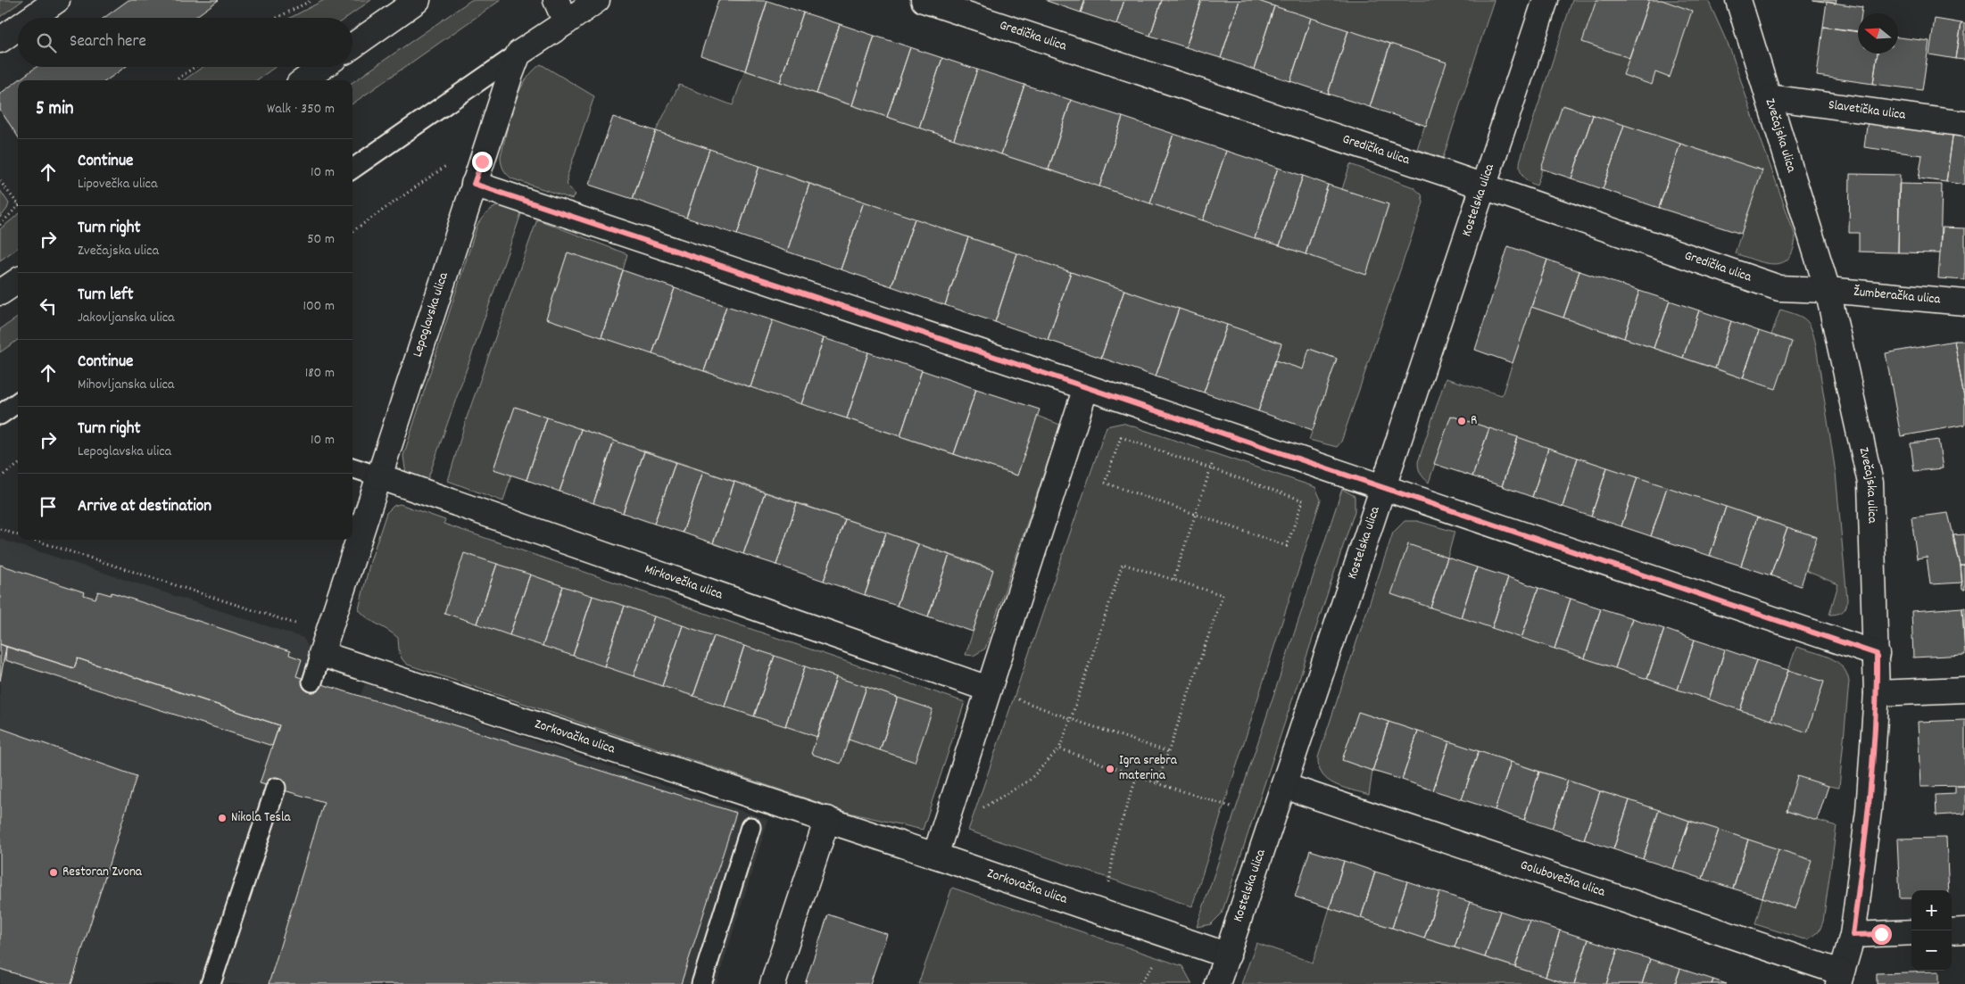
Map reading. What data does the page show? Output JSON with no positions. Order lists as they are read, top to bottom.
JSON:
{
  "streets": {
    "street": [
      "Gredička ulica",
      "Slavetička ulica",
      "Zvečajska ulica",
      "Kostelska ulica",
      "Žumberačka ulica",
      "Lepoglavska ulica",
      "Mirkovečka ulica",
      "Zorkovačka ulica",
      "Golubovečka ulica"
    ]
  },
  "crossings": [
    ["Gredička ulica", "Zvečajska ulica"],
    ["Gredička ulica", "Kostelska ulica"],
    ["Gredička ulica", "Žumberačka ulica"],
    ["Slavetička ulica", "Zvečajska ulica"],
    ["Zvečajska ulica", "Žumberačka ulica"],
    ["Zvečajska ulica", "Golubovečka ulica"],
    ["Kostelska ulica", "Zorkovačka ulica"],
    ["Kostelska ulica", "Golubovečka ulica"],
    ["Lepoglavska ulica", "Mirkovečka ulica"],
    ["Lepoglavska ulica", "Zorkovačka ulica"]
  ],
  "places": [
    "R",
    "Igra srebra materina",
    "Nikola Tesla",
    "Restoran Zvona"
  ],
  "north": "left",
  "page": {
    "search": "Search here",
    "heading": ["5 min", "Walk · 350 m"],
    "list": [
      ["Continue", "Lipovečka ulica", "10 m"],
      ["Turn right", "Zvečajska ulica", "50 m"],
      ["Turn left", "Jakovljanska ulica", "100 m"],
      ["Continue", "Mihovljanska ulica", "180 m"],
      ["Turn right", "Lepoglavska ulica", "10 m"],
      "Arrive at destination"
    ],
    "map_buttons": ["+", "−"]
  }
}
